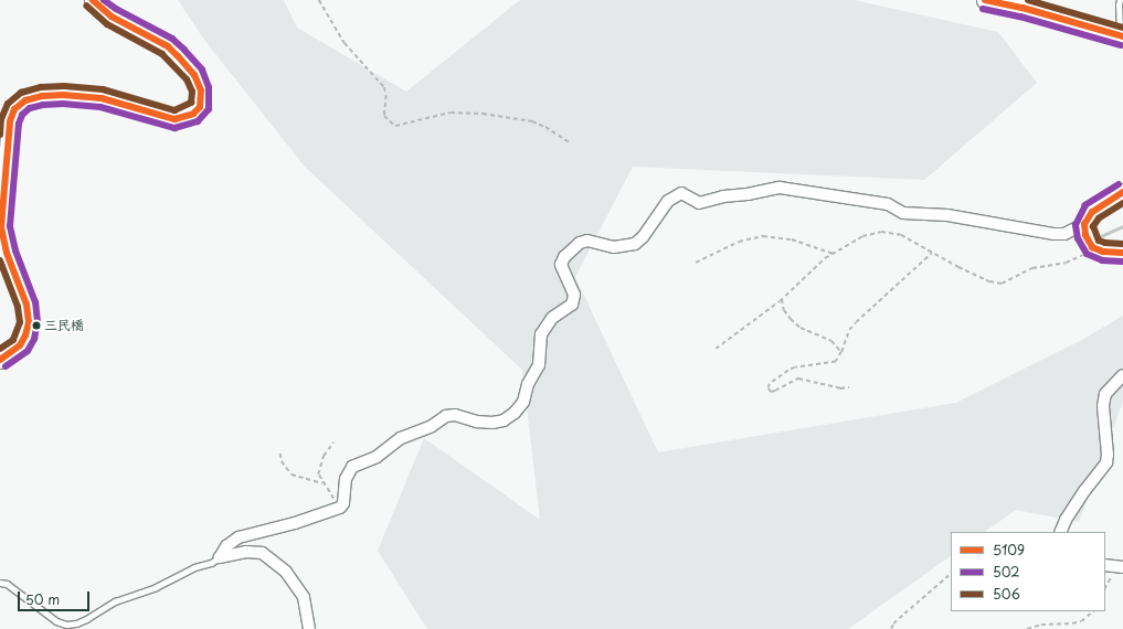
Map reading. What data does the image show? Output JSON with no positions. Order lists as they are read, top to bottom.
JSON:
{
  "places": ["三民橋"],
  "lines": ["transit line 5109", "transit line 502", "transit line 506"],
  "legend": ["5109", "502", "506"],
  "scale_bar": "50 m"
}
